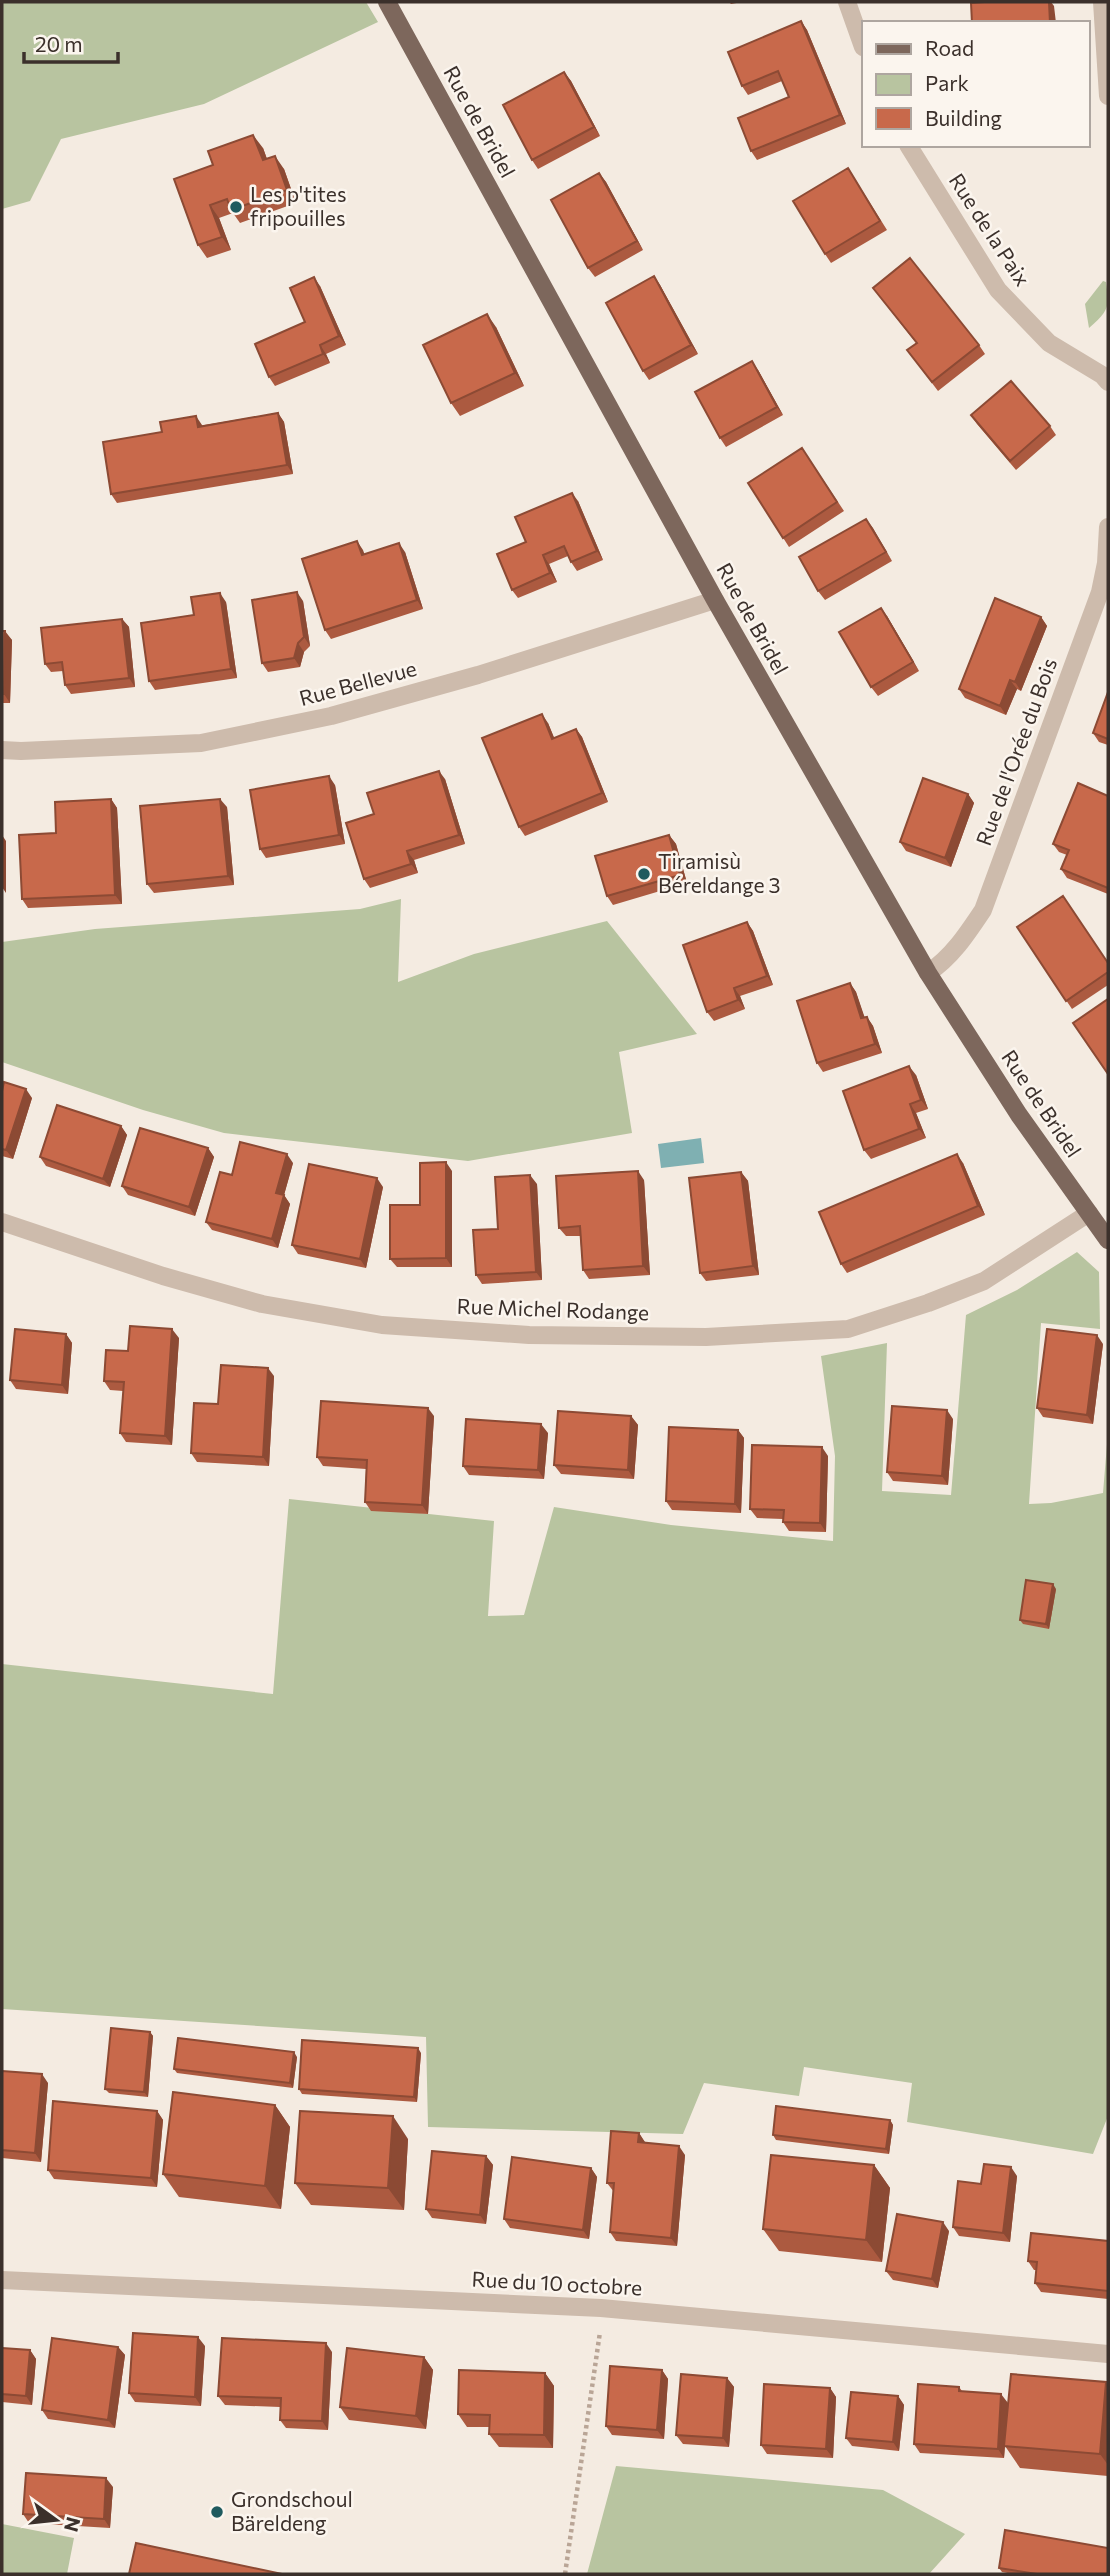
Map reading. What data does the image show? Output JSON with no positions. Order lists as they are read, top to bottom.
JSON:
{
  "streets": {
    "main road": ["Rue de Bridel"],
    "street": [
      "Rue de la Paix",
      "Rue Bellevue",
      "Rue de l'Orée du Bois",
      "Rue Michel Rodange",
      "Rue du 10 octobre"
    ]
  },
  "crossings": [
    ["Rue de Bridel", "Rue Bellevue"],
    ["Rue de Bridel", "Rue de l'Orée du Bois"],
    ["Rue de Bridel", "Rue Michel Rodange"]
  ],
  "places": ["Les p'tites fripouilles", "Tiramisù Béreldange 3", "Grondschoul Bäreldeng"],
  "legend": ["Road", "Park", "Building"],
  "scale_bar": "20 m",
  "north": "right"
}
